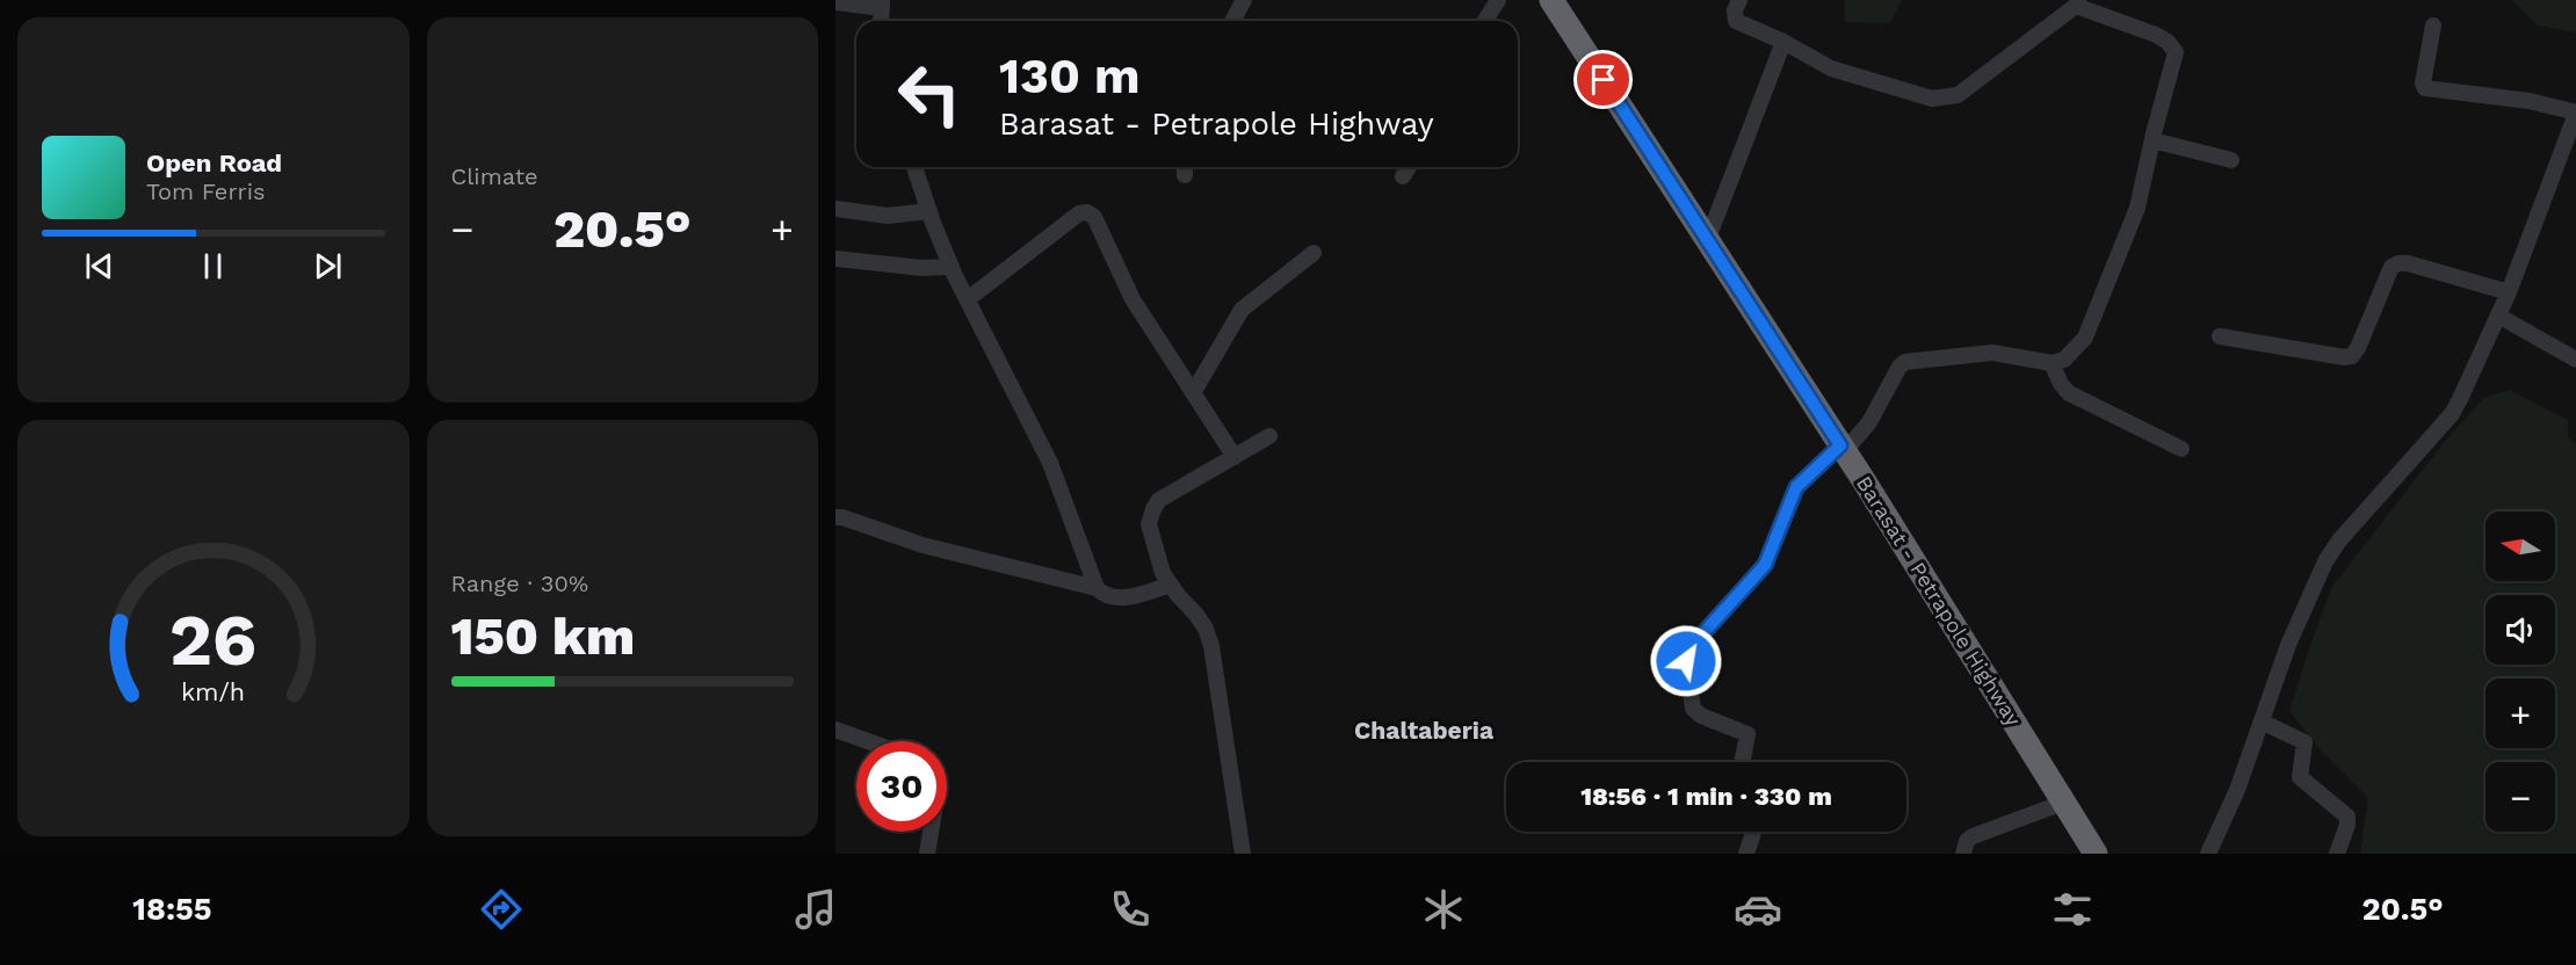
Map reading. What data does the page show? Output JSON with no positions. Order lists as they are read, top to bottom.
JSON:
{
  "streets": {
    "highway": ["Barasat - Petrapole Highway"]
  },
  "districts": ["Chaltaberia"],
  "north": "left",
  "page": {
    "tile": [
      "Climate",
      ["Range · 30%", "150 km"]
    ],
    "turn": ["130 m", "Barasat - Petrapole Highway"],
    "song": ["Open Road", "Tom Ferris"],
    "heat": ["−", "20.5°", "+"],
    "map_buttons": ["+", "−"],
    "limit": "30",
    "trip": "18:56 · 1 min · 330 m",
    "tabs": ["18:55", "20.5°"],
    "gauge": ["26", "km/h"]
  }
}
